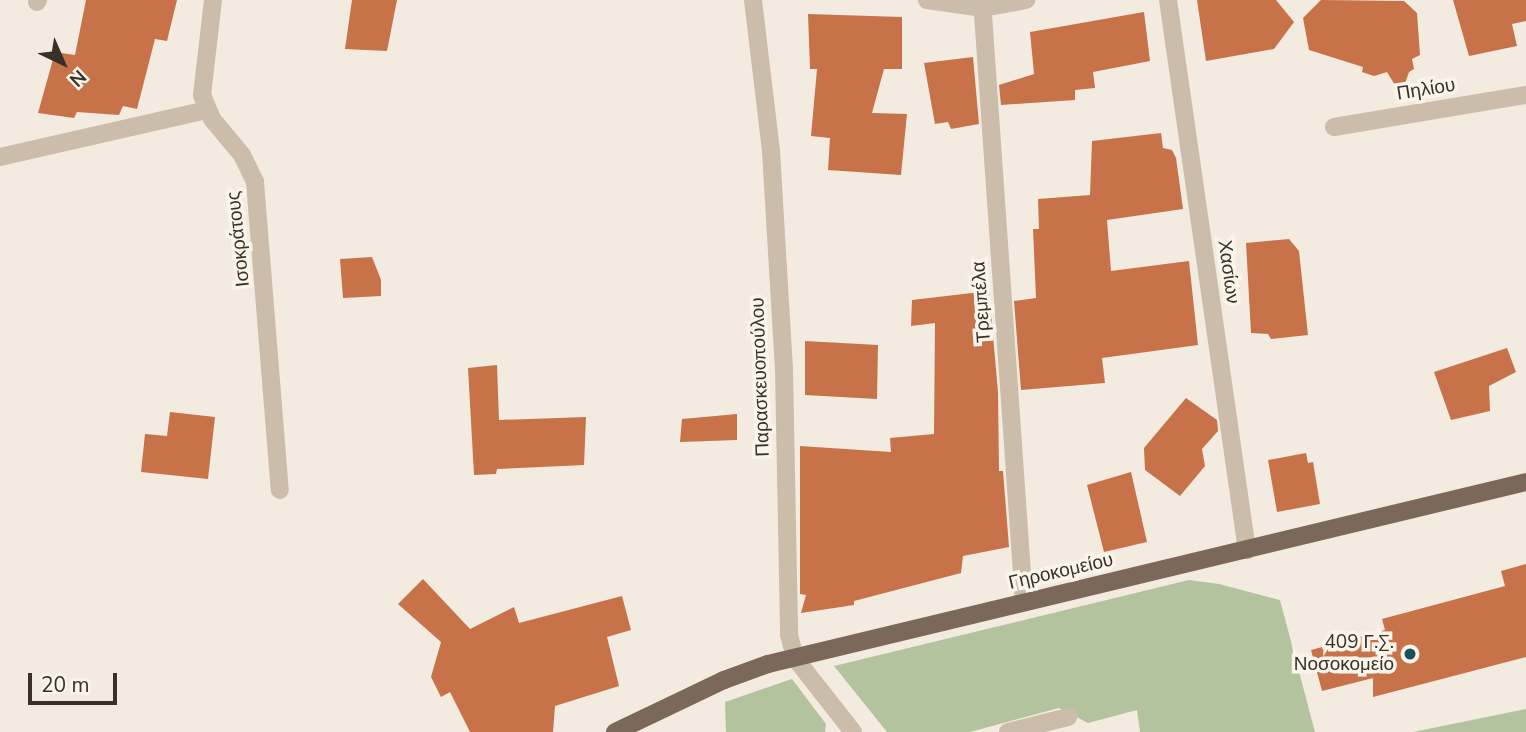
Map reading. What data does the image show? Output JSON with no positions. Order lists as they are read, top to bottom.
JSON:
{
  "streets": {
    "main road": ["Γηροκομείου"],
    "street": [
      "Πηλίου",
      "Ισοκράτους",
      "Χασίων",
      "Τρεμπέλα",
      "Παρασκευοπούλου"
    ]
  },
  "crossings": [
    ["Χασίων", "Γηροκομείου"],
    ["Τρεμπέλα", "Γηροκομείου"],
    ["Παρασκευοπούλου", "Γηροκομείου"]
  ],
  "places": ["409 Γ.Σ. Νοσοκομείο"],
  "scale_bar": "20 m",
  "north": "bottom right"
}
